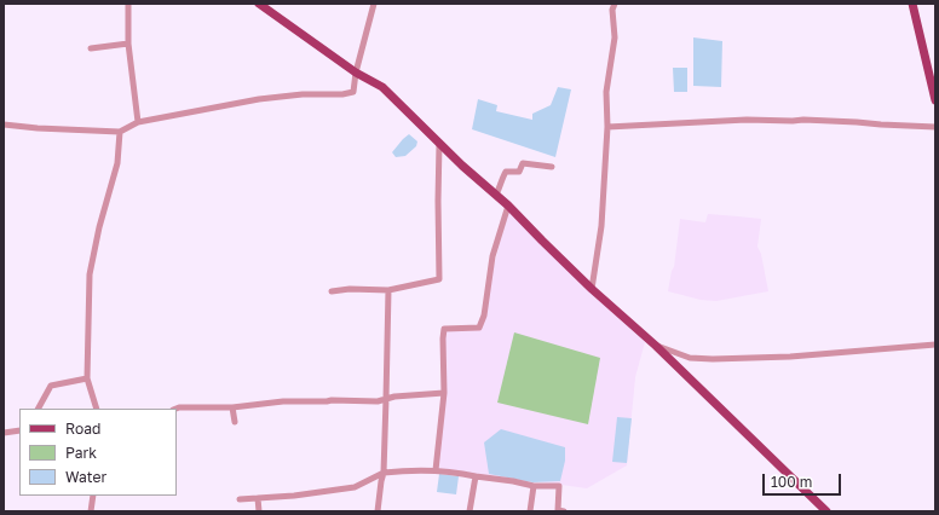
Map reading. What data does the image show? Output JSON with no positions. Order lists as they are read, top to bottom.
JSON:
{
  "legend": ["Road", "Park", "Water"],
  "scale_bar": "100 m"
}
